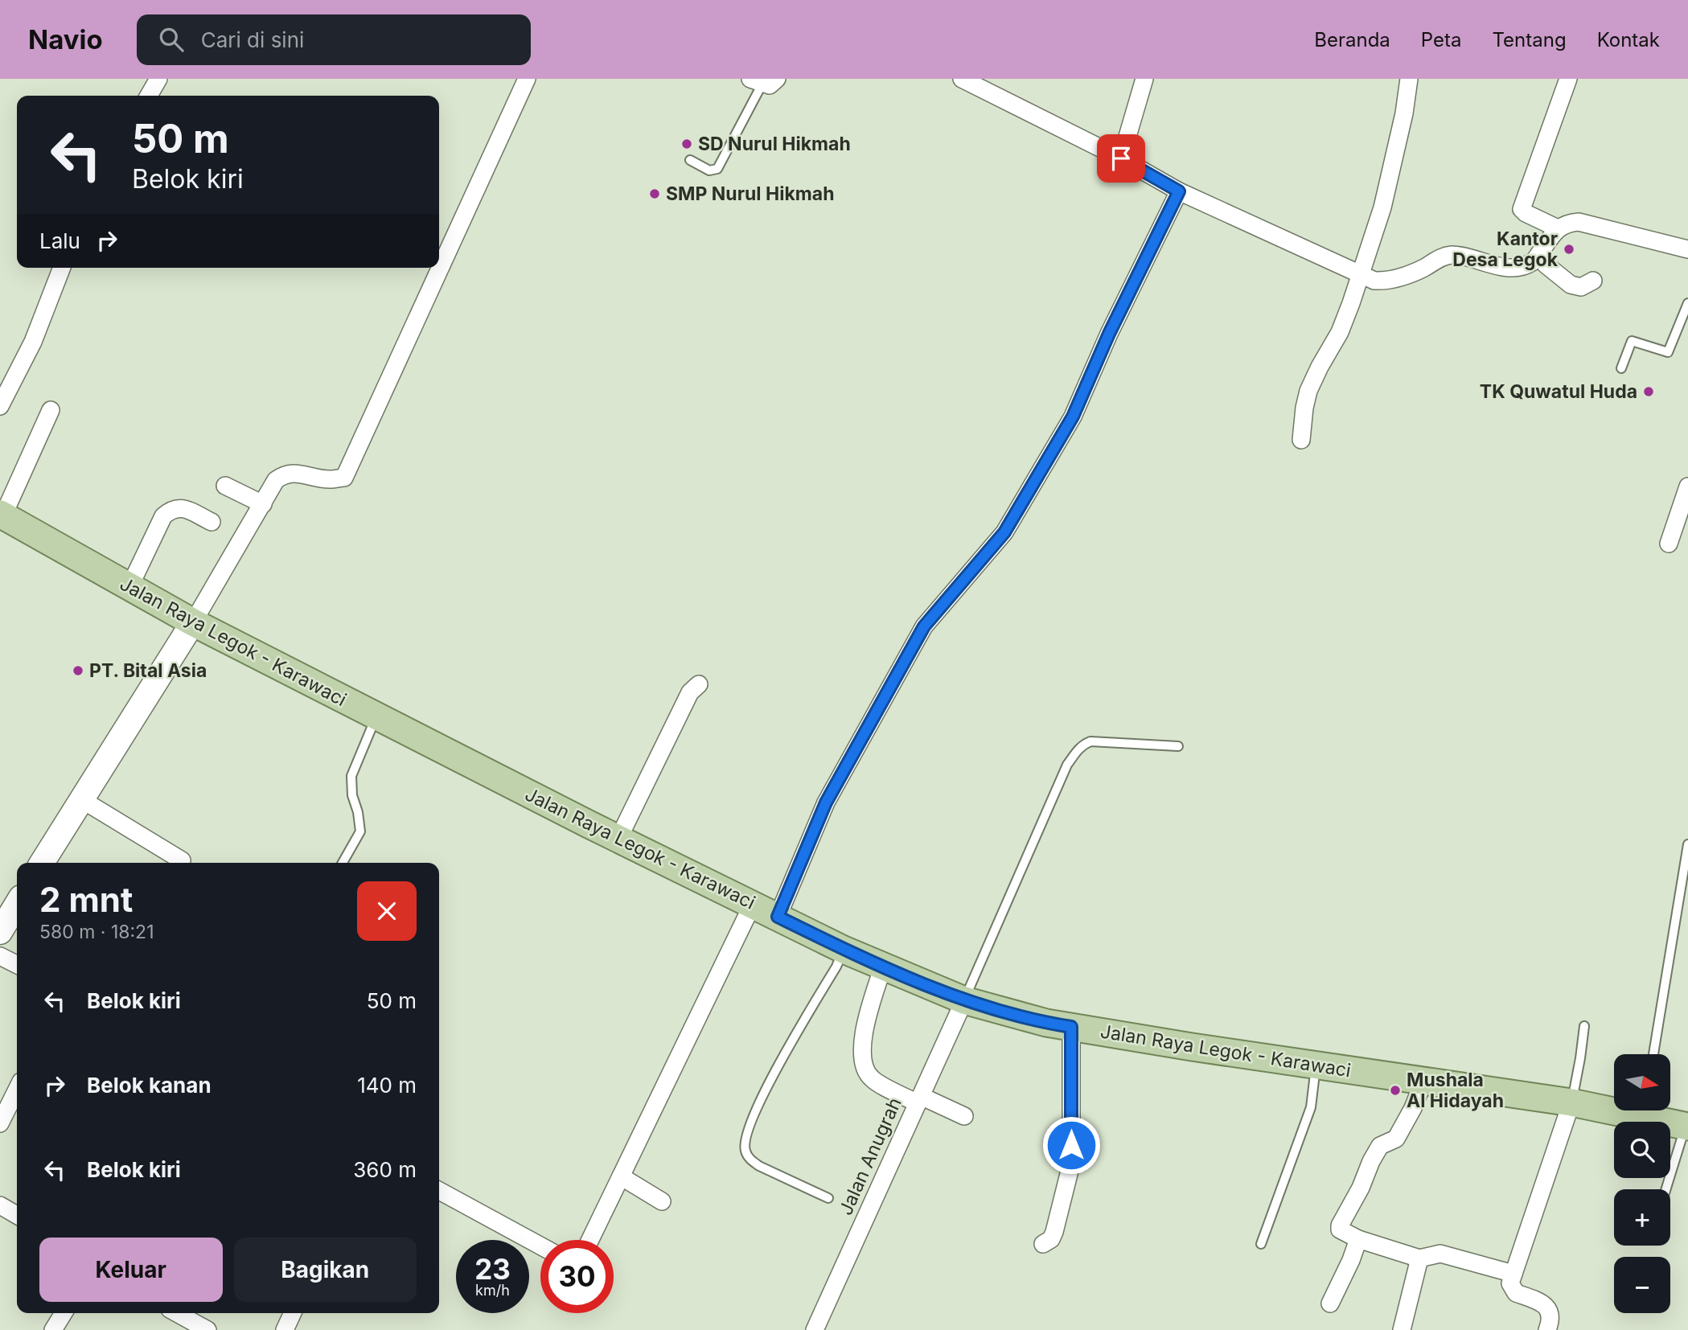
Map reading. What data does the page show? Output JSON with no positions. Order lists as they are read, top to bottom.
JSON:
{
  "streets": {
    "main road": ["Jalan Raya Legok - Karawaci"],
    "street": ["Jalan Anugrah"]
  },
  "crossings": [
    ["Jalan Raya Legok - Karawaci", "Jalan Anugrah"]
  ],
  "places": [
    "SD Nurul Hikmah",
    "SMP Nurul Hikmah",
    "Kantor Desa Legok",
    "TK Quwatul Huda",
    "PT. Bital Asia",
    "Mushala Al Hidayah"
  ],
  "north": "right",
  "page": {
    "header": "Navio",
    "search": "Cari di sini",
    "nav": [
      "Beranda",
      "Peta",
      "Tentang",
      "Kontak"
    ],
    "turn": ["50 m", "Belok kiri"],
    "then": "Lalu",
    "heading": ["2 mnt", "580 m · 18:21"],
    "list": [
      {
        "name": "Belok kiri",
        "value": "50 m"
      },
      {
        "name": "Belok kanan",
        "value": "140 m"
      },
      {
        "name": "Belok kiri",
        "value": "360 m"
      }
    ],
    "map_buttons": ["+", "−"],
    "buttons": ["Keluar", "Bagikan"],
    "speed": "23 km/h",
    "limit": "30"
  }
}
